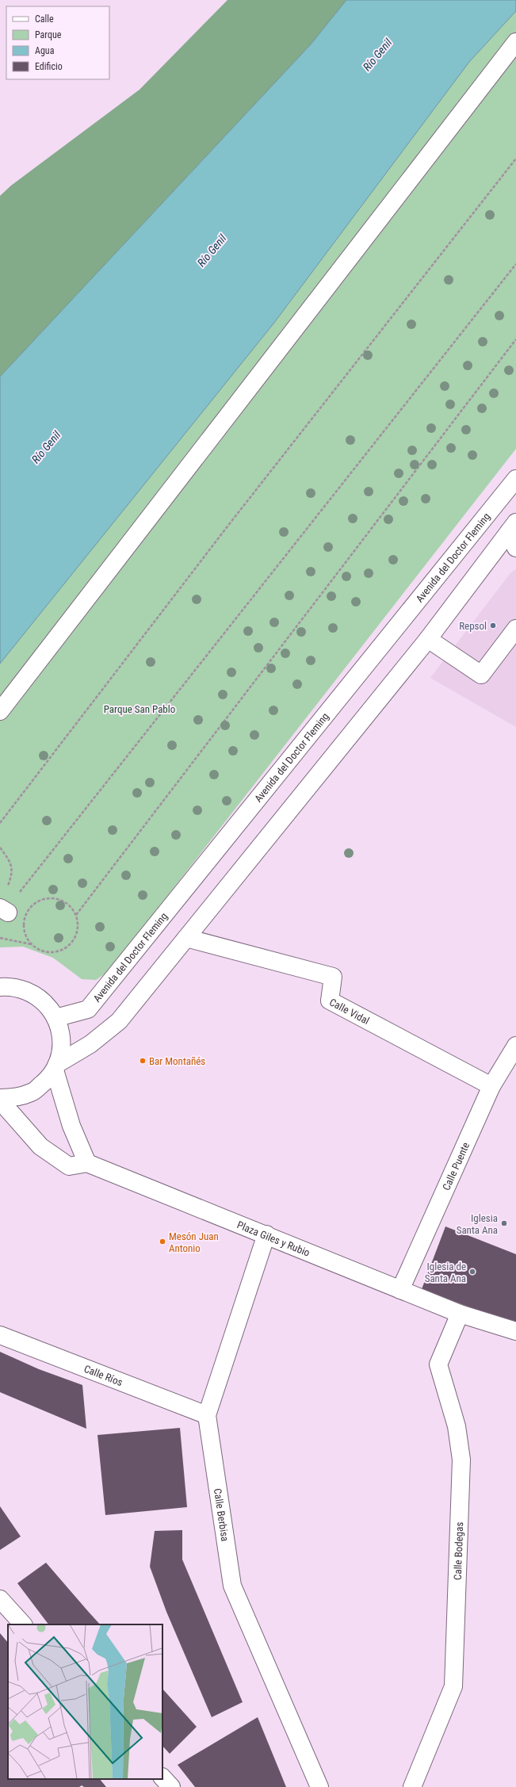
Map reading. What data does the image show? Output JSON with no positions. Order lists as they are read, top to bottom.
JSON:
{
  "streets": {
    "street": [
      "Avenida del Doctor Fleming",
      "Calle Vidal",
      "Calle Puente",
      "Plaza Giles y Rubio",
      "Calle Ríos",
      "Calle Berbisa",
      "Calle Bodegas"
    ]
  },
  "crossings": [
    ["Calle Vidal", "Calle Puente"],
    ["Calle Puente", "Plaza Giles y Rubio"],
    ["Plaza Giles y Rubio", "Calle Berbisa"],
    ["Plaza Giles y Rubio", "Calle Bodegas"],
    ["Calle Ríos", "Calle Berbisa"]
  ],
  "water": ["Río Genil"],
  "parks": ["Parque San Pablo"],
  "places": [
    "Repsol",
    "Bar Montañés",
    "Iglesia Santa Ana",
    "Mesón Juan Antonio",
    "Iglesia de Santa Ana"
  ],
  "legend": [
    "Calle",
    "Parque",
    "Agua",
    "Edificio"
  ]
}
